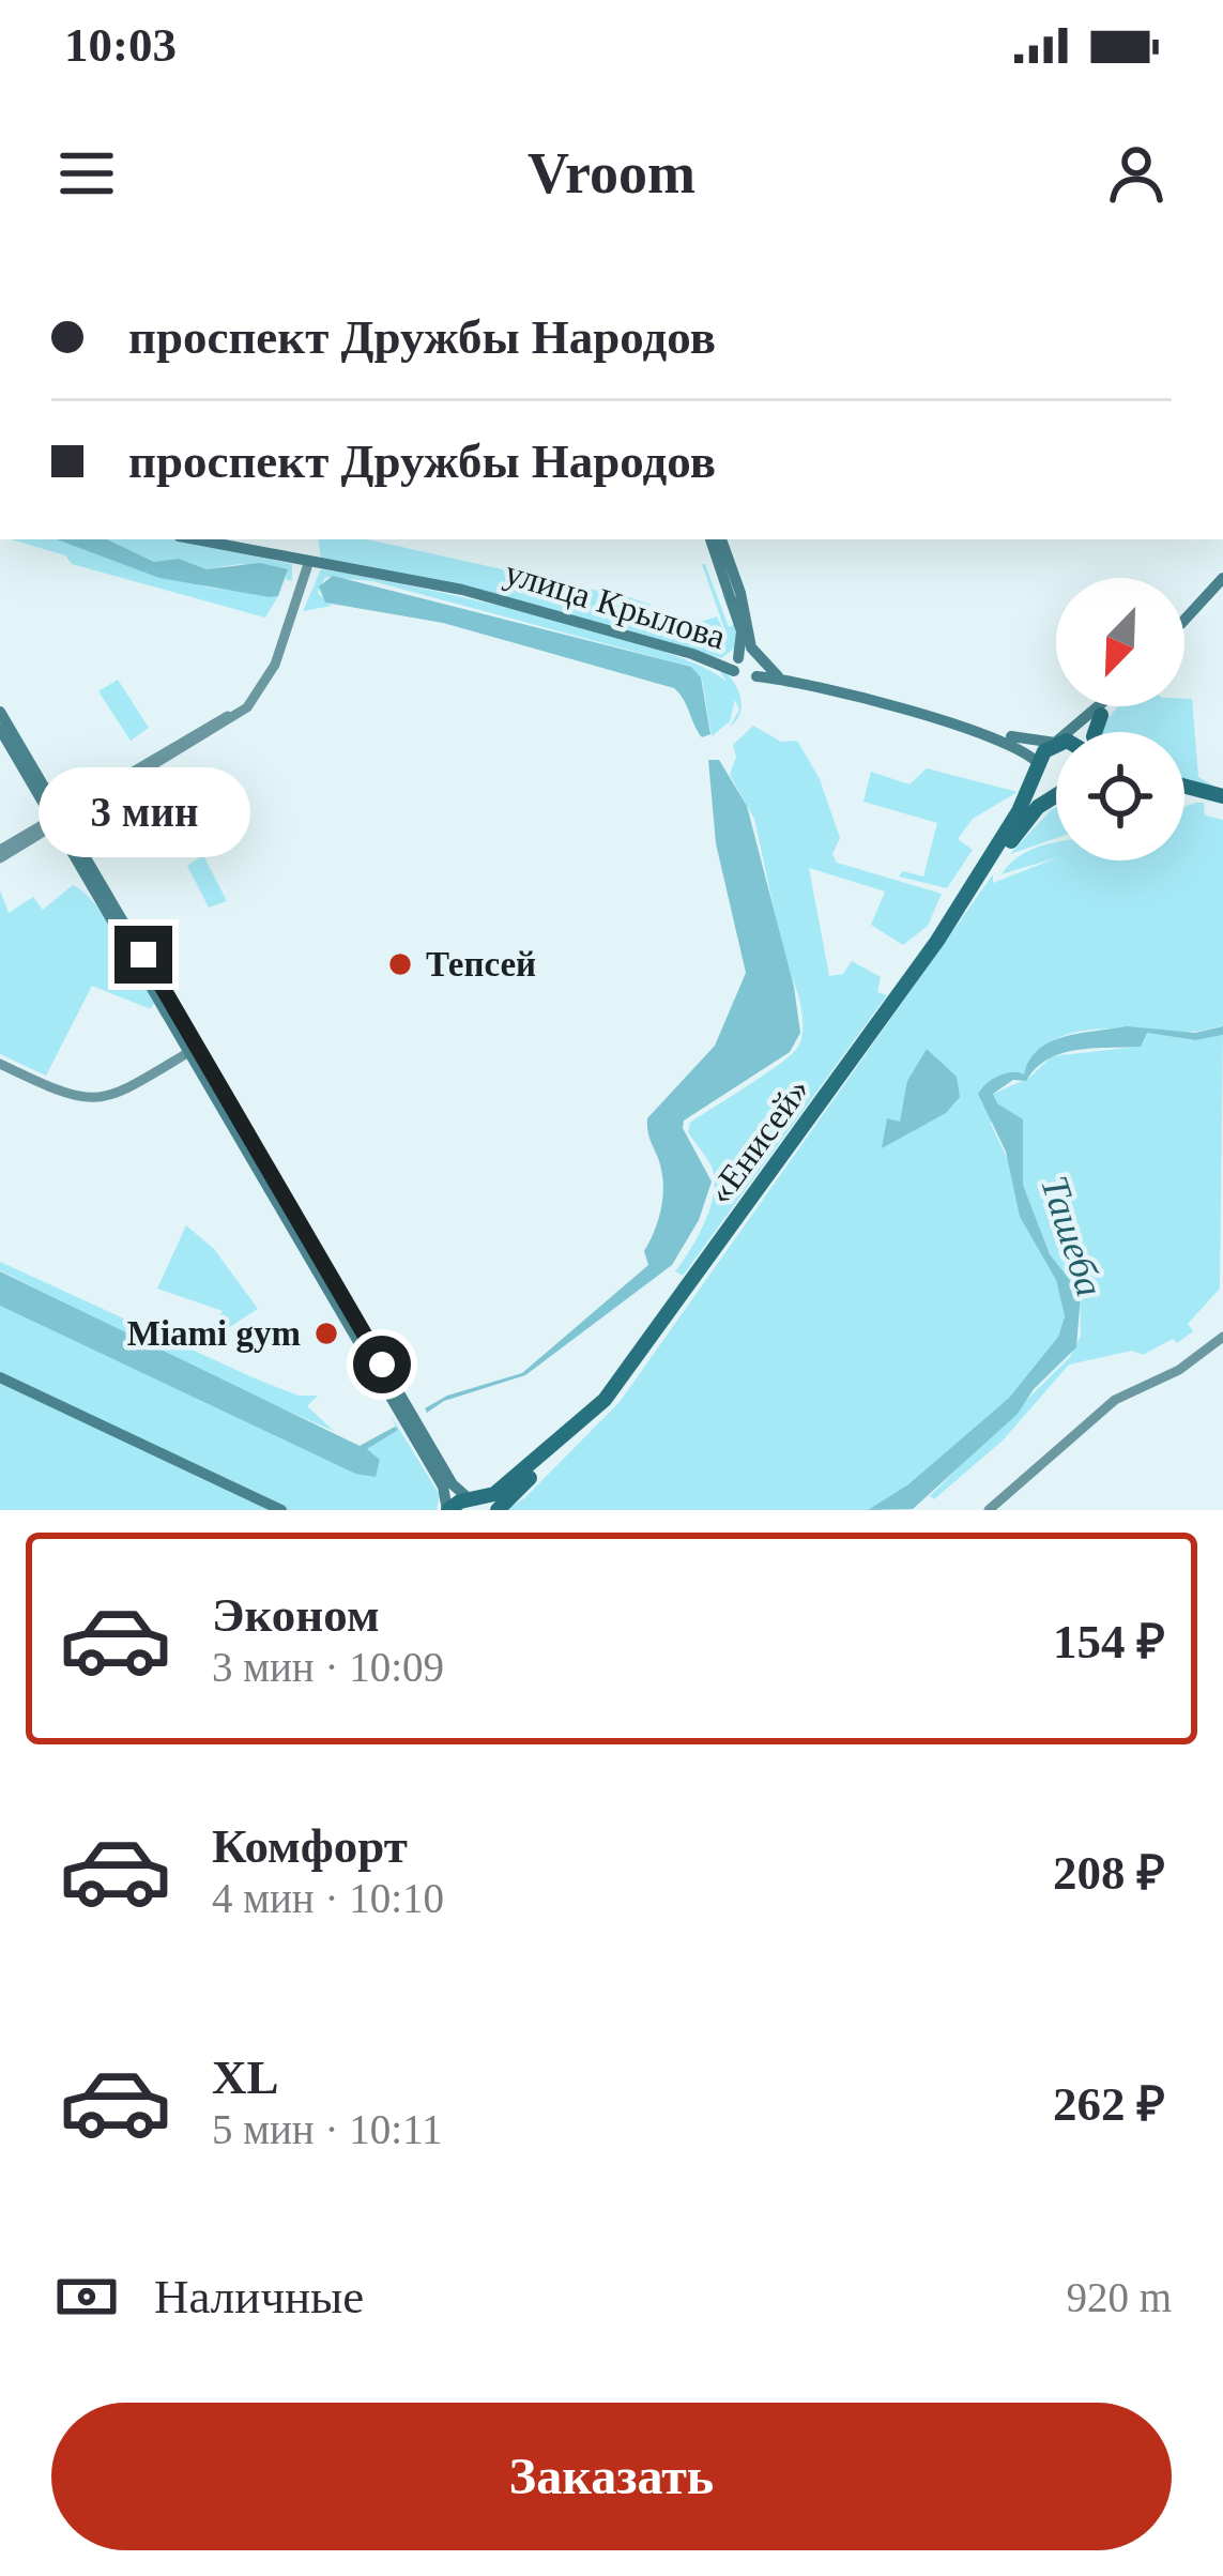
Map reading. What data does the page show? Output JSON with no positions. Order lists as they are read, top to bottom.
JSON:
{
  "streets": {
    "highway": ["«Енисей»"],
    "main road": ["улица Крылова"]
  },
  "crossings": [
    ["улица Крылова", "«Енисей»"]
  ],
  "water": ["Ташеба"],
  "places": ["Тепсей", "Miami gym"],
  "north": "bottom left",
  "page": {
    "status": "10:03",
    "header": "Vroom",
    "banner": ["проспект Дружбы Народов", "проспект Дружбы Народов"],
    "bubble": "3 мин",
    "list": [
      {
        "name": "Эконом",
        "note": "3 мин · 10:09",
        "value": "154 ₽"
      },
      {
        "name": "Комфорт",
        "note": "4 мин · 10:10",
        "value": "208 ₽"
      },
      {
        "name": "XL",
        "note": "5 мин · 10:11",
        "value": "262 ₽"
      }
    ],
    "pay": ["Наличные", "920 m"],
    "buttons": "Заказать"
  }
}
